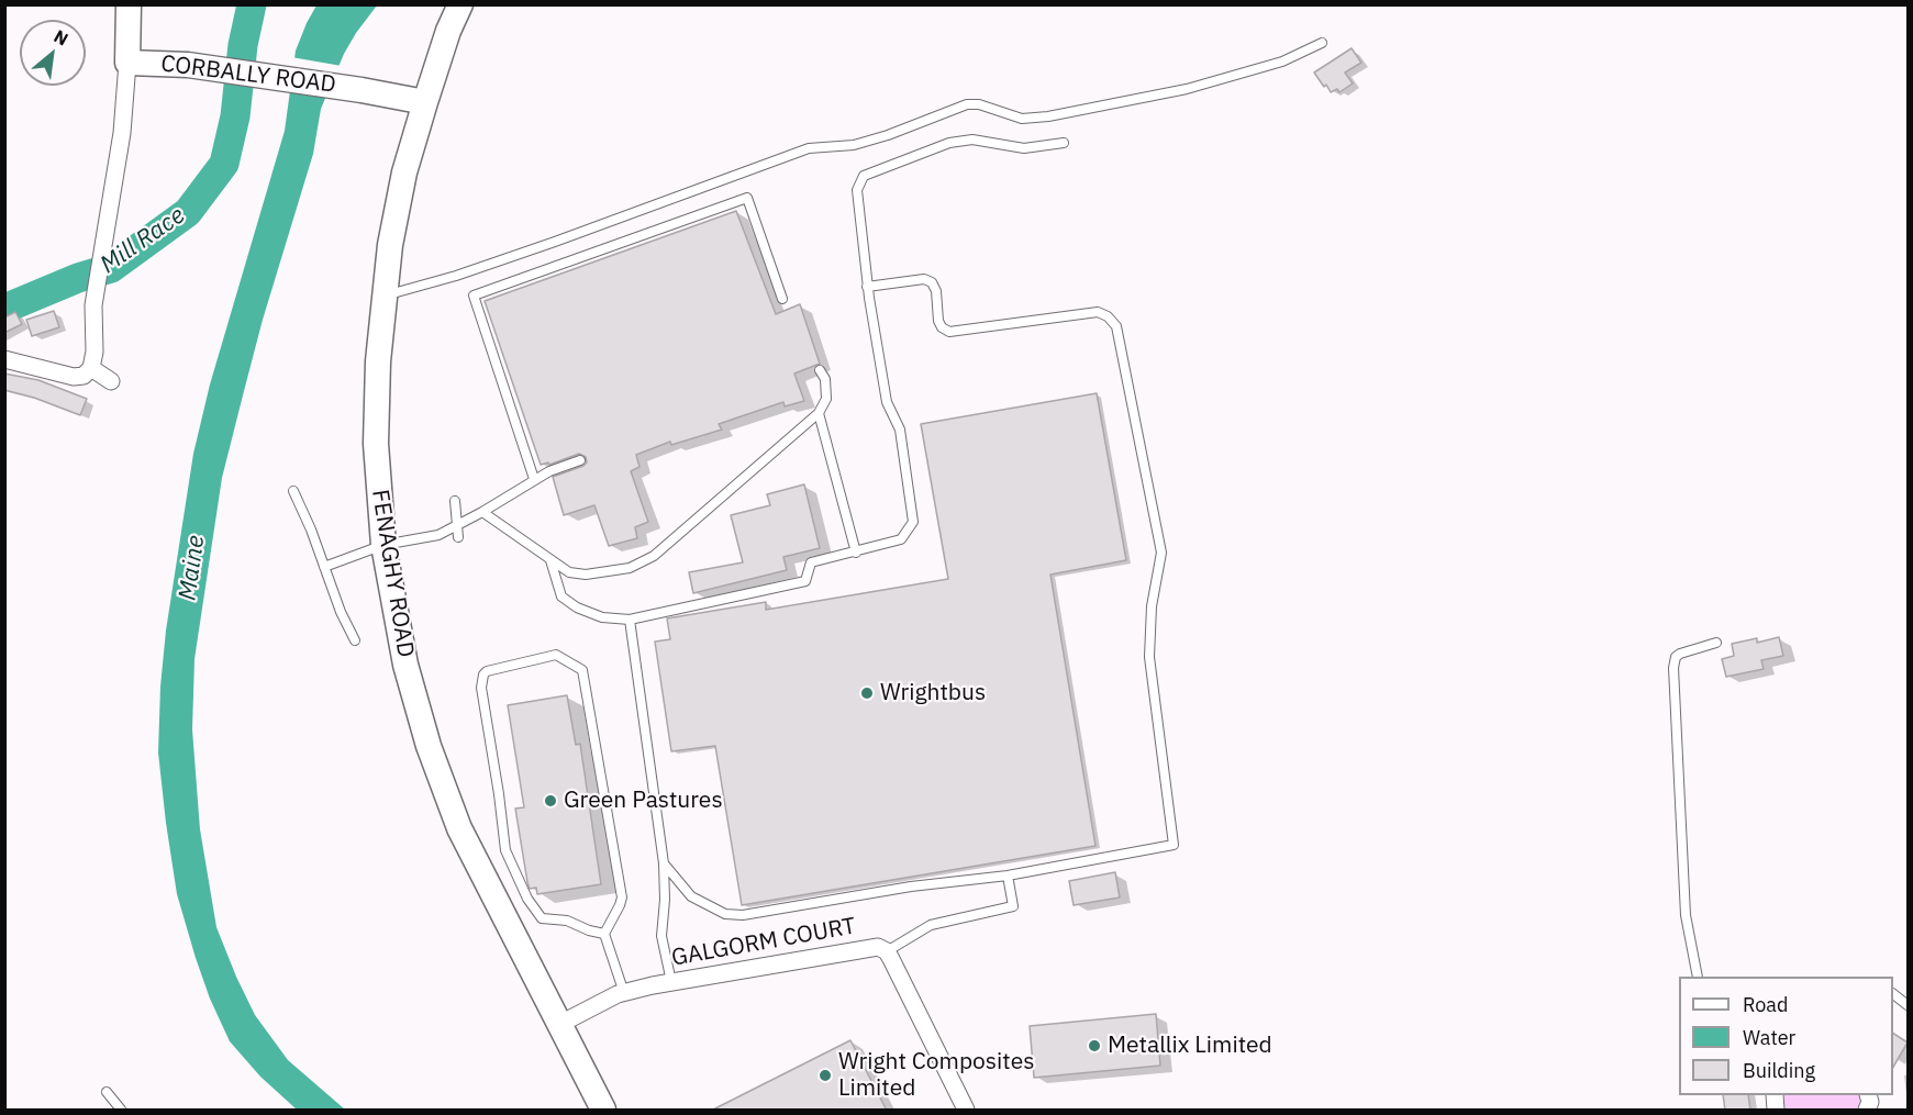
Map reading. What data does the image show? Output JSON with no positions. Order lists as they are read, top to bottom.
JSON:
{
  "streets": {
    "street": ["CORBALLY ROAD", "FENAGHY ROAD", "GALGORM COURT"]
  },
  "crossings": [
    ["CORBALLY ROAD", "FENAGHY ROAD"],
    ["FENAGHY ROAD", "GALGORM COURT"]
  ],
  "water": ["Mill Race", "Maine"],
  "places": [
    "Wrightbus",
    "Green Pastures",
    "Metallix Limited",
    "Wright Composites Limited"
  ],
  "legend": ["Road", "Water", "Building"],
  "north": "top right"
}
